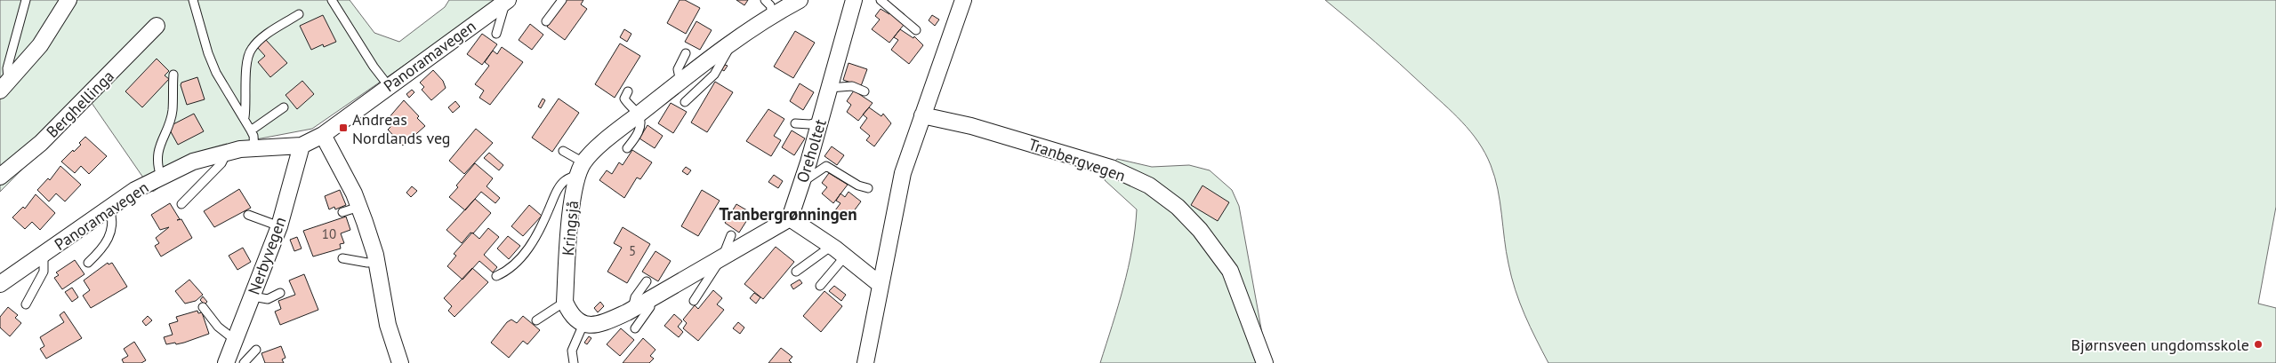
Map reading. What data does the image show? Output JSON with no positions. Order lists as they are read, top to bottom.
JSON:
{
  "streets": {
    "street": [
      "Panoramavegen",
      "Berghellinga",
      "Oreholtet",
      "Tranbergvegen",
      "Kringsjå",
      "Nerbyvegen"
    ]
  },
  "crossings": [
    ["Panoramavegen", "Nerbyvegen"]
  ],
  "districts": ["Tranbergrønningen"],
  "places": {
    "transit": ["Andreas Nordlands veg"],
    "other": ["Bjørnsveen ungdomsskole"]
  },
  "house_numbers": ["10", "5"]
}
